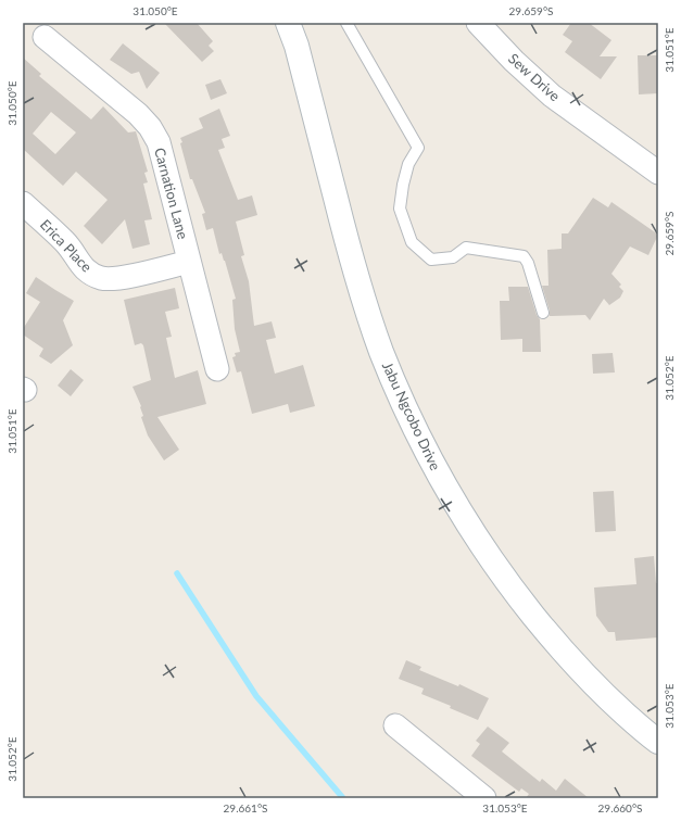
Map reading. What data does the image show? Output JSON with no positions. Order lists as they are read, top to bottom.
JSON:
{
  "streets": {
    "main road": ["Jabu Ngcobo Drive"],
    "street": ["Sew Drive", "Carnation Lane", "Erica Place"]
  },
  "crossings": [
    ["Carnation Lane", "Erica Place"]
  ],
  "coordinates": [
    "31.050°E",
    "29.659°S",
    "31.051°E",
    "31.052°E",
    "31.053°E",
    "29.661°S",
    "29.660°S"
  ]
}
